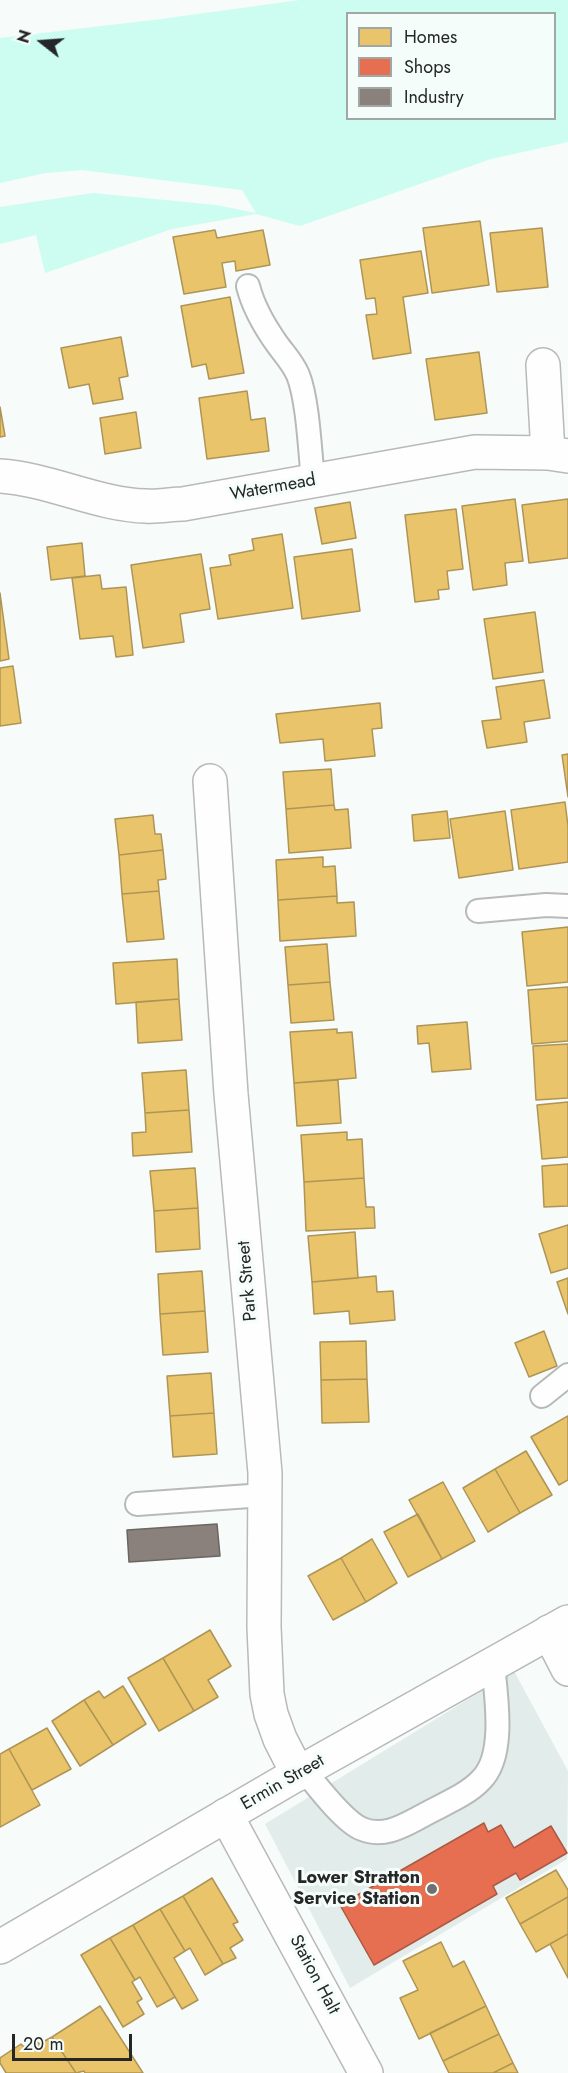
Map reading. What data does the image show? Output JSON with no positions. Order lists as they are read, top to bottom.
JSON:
{
  "streets": {
    "street": [
      "Watermead",
      "Park Street",
      "Ermin Street",
      "Station Halt"
    ]
  },
  "crossings": [
    ["Park Street", "Ermin Street"],
    ["Ermin Street", "Station Halt"]
  ],
  "places": ["Lower Stratton Service Station"],
  "legend": ["Homes", "Shops", "Industry"],
  "scale_bar": "20 m",
  "north": "left"
}
